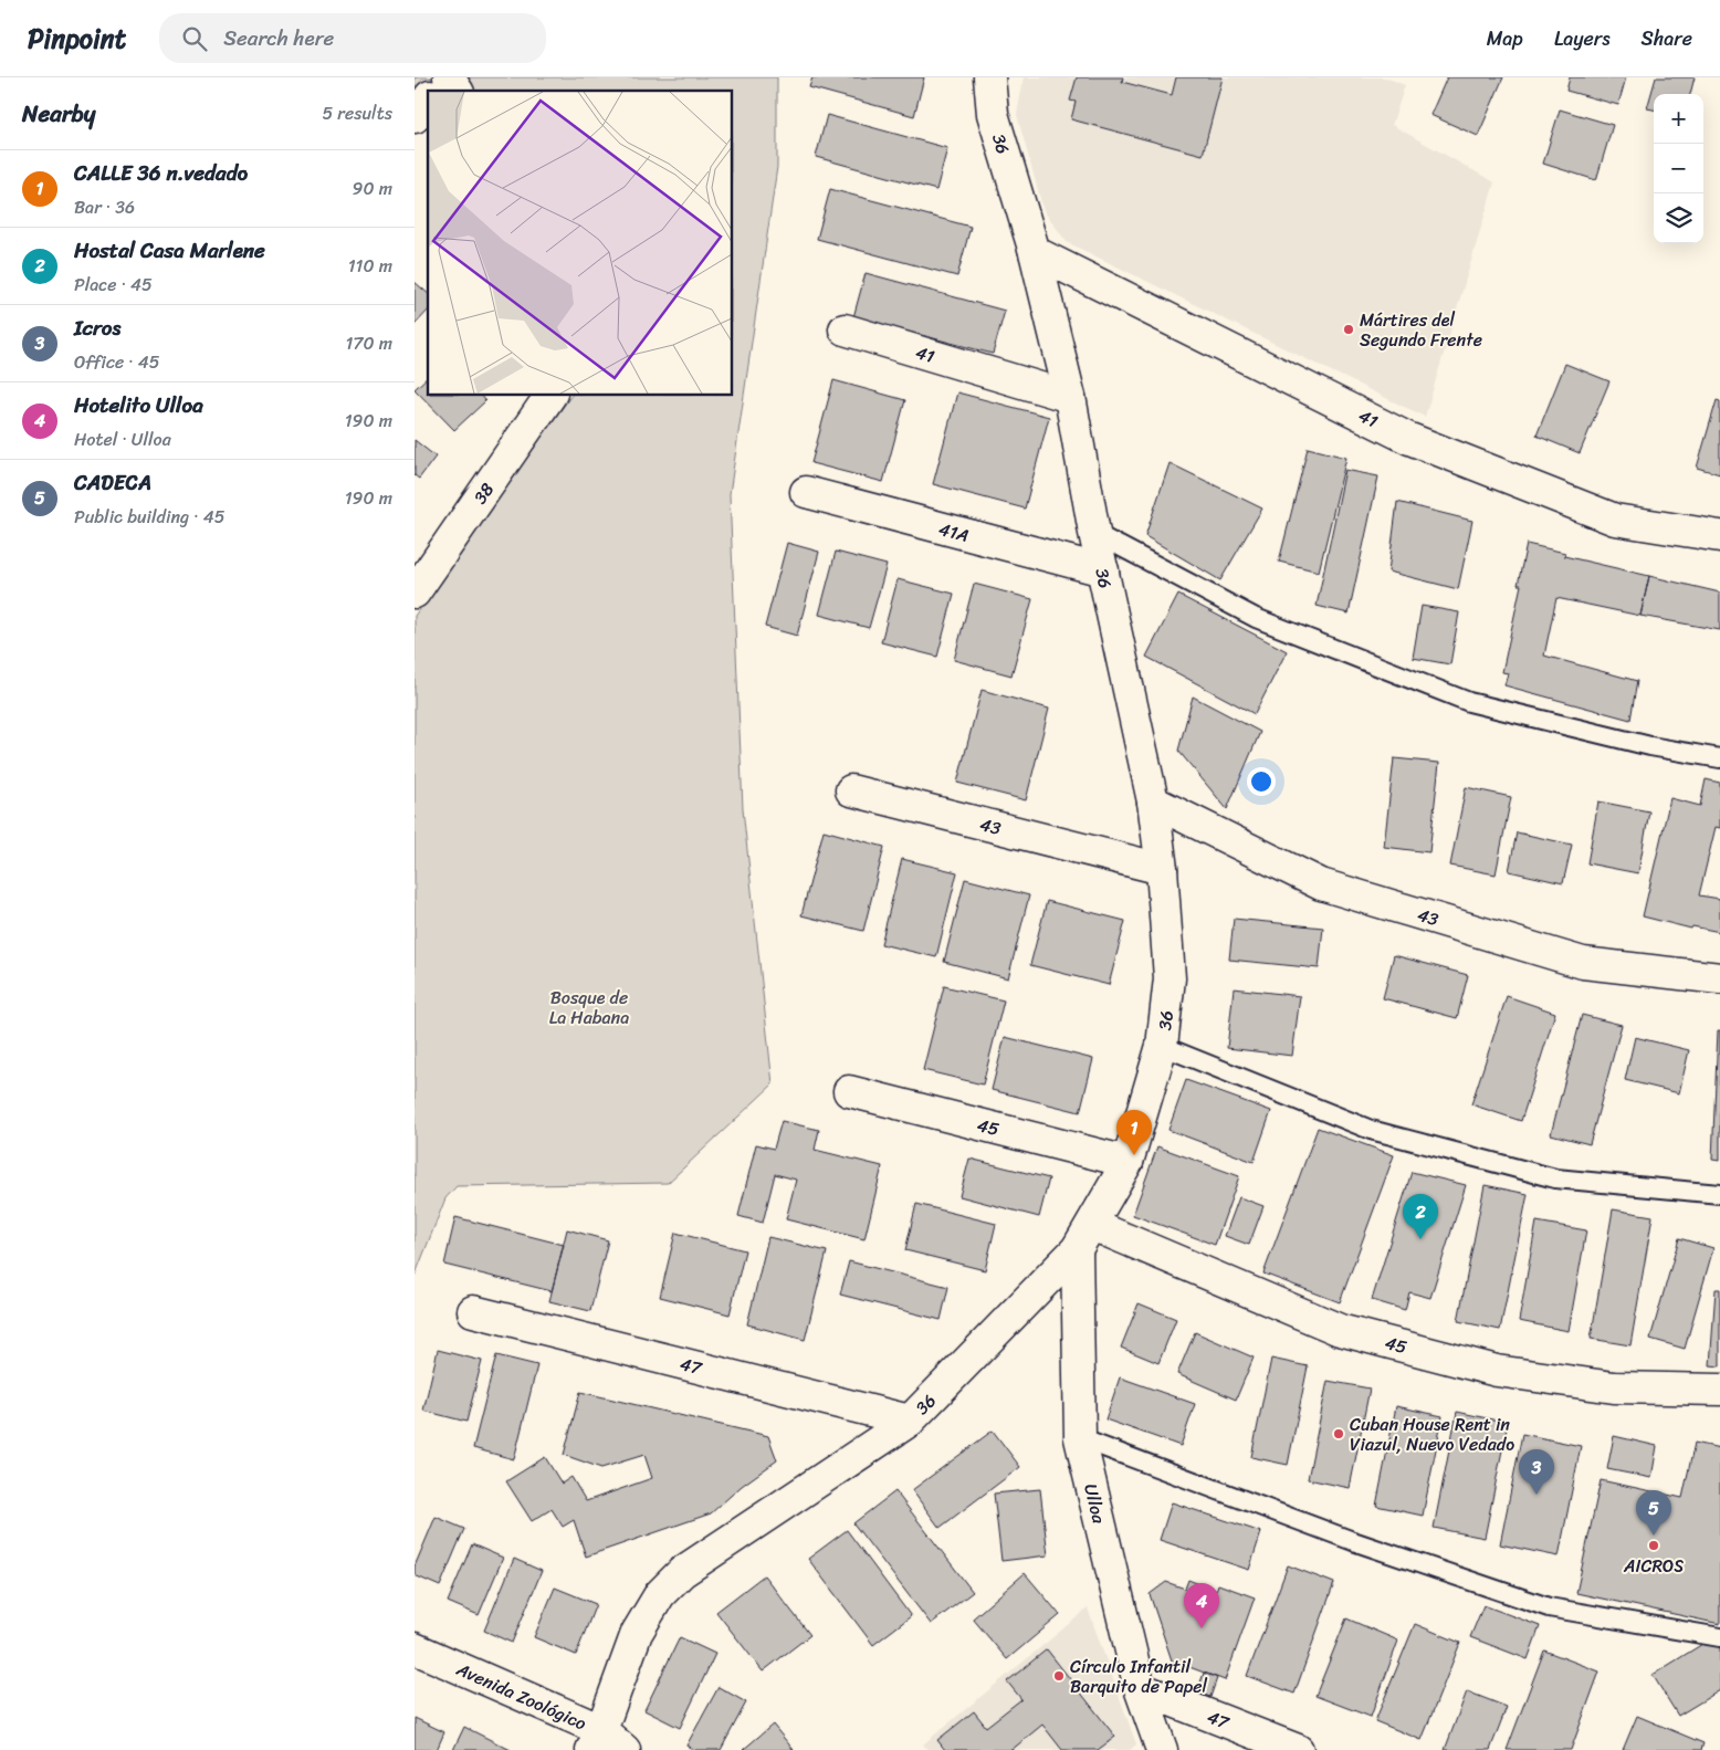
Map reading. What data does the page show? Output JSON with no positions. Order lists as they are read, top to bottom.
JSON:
{
  "streets": {
    "street": [
      "36",
      "41",
      "38",
      "41A",
      "43",
      "45",
      "47",
      "Ulloa",
      "Avenida Zoológico"
    ]
  },
  "crossings": [
    ["36", "41"],
    ["36", "41A"],
    ["36", "43"],
    ["36", "45"],
    ["36", "47"],
    ["36", "Ulloa"],
    ["36", "Avenida Zoológico"],
    ["45", "Ulloa"],
    ["47", "Ulloa"]
  ],
  "parks": ["Bosque de La Habana"],
  "places": [
    "Mártires del Segundo Frente",
    "Cuban House Rent in Viazul, Nuevo Vedado",
    "AICROS",
    "Círculo Infantil Barquito de Papel"
  ],
  "page": {
    "header": "Pinpoint",
    "search": "Search here",
    "nav": ["Map", "Layers", "Share"],
    "heading": ["Nearby", "5 results"],
    "map_buttons": ["+", "−"],
    "list": [
      {
        "mark": "1",
        "name": "CALLE 36 n.vedado",
        "note": "Bar · 36",
        "value": "90 m"
      },
      {
        "mark": "2",
        "name": "Hostal Casa Marlene",
        "note": "Place · 45",
        "value": "110 m"
      },
      {
        "mark": "3",
        "name": "Icros",
        "note": "Office · 45",
        "value": "170 m"
      },
      {
        "mark": "4",
        "name": "Hotelito Ulloa",
        "note": "Hotel · Ulloa",
        "value": "190 m"
      },
      {
        "mark": "5",
        "name": "CADECA",
        "note": "Public building · 45",
        "value": "190 m"
      }
    ],
    "pins": [
      "1",
      "2",
      "3",
      "5",
      "4"
    ]
  }
}
